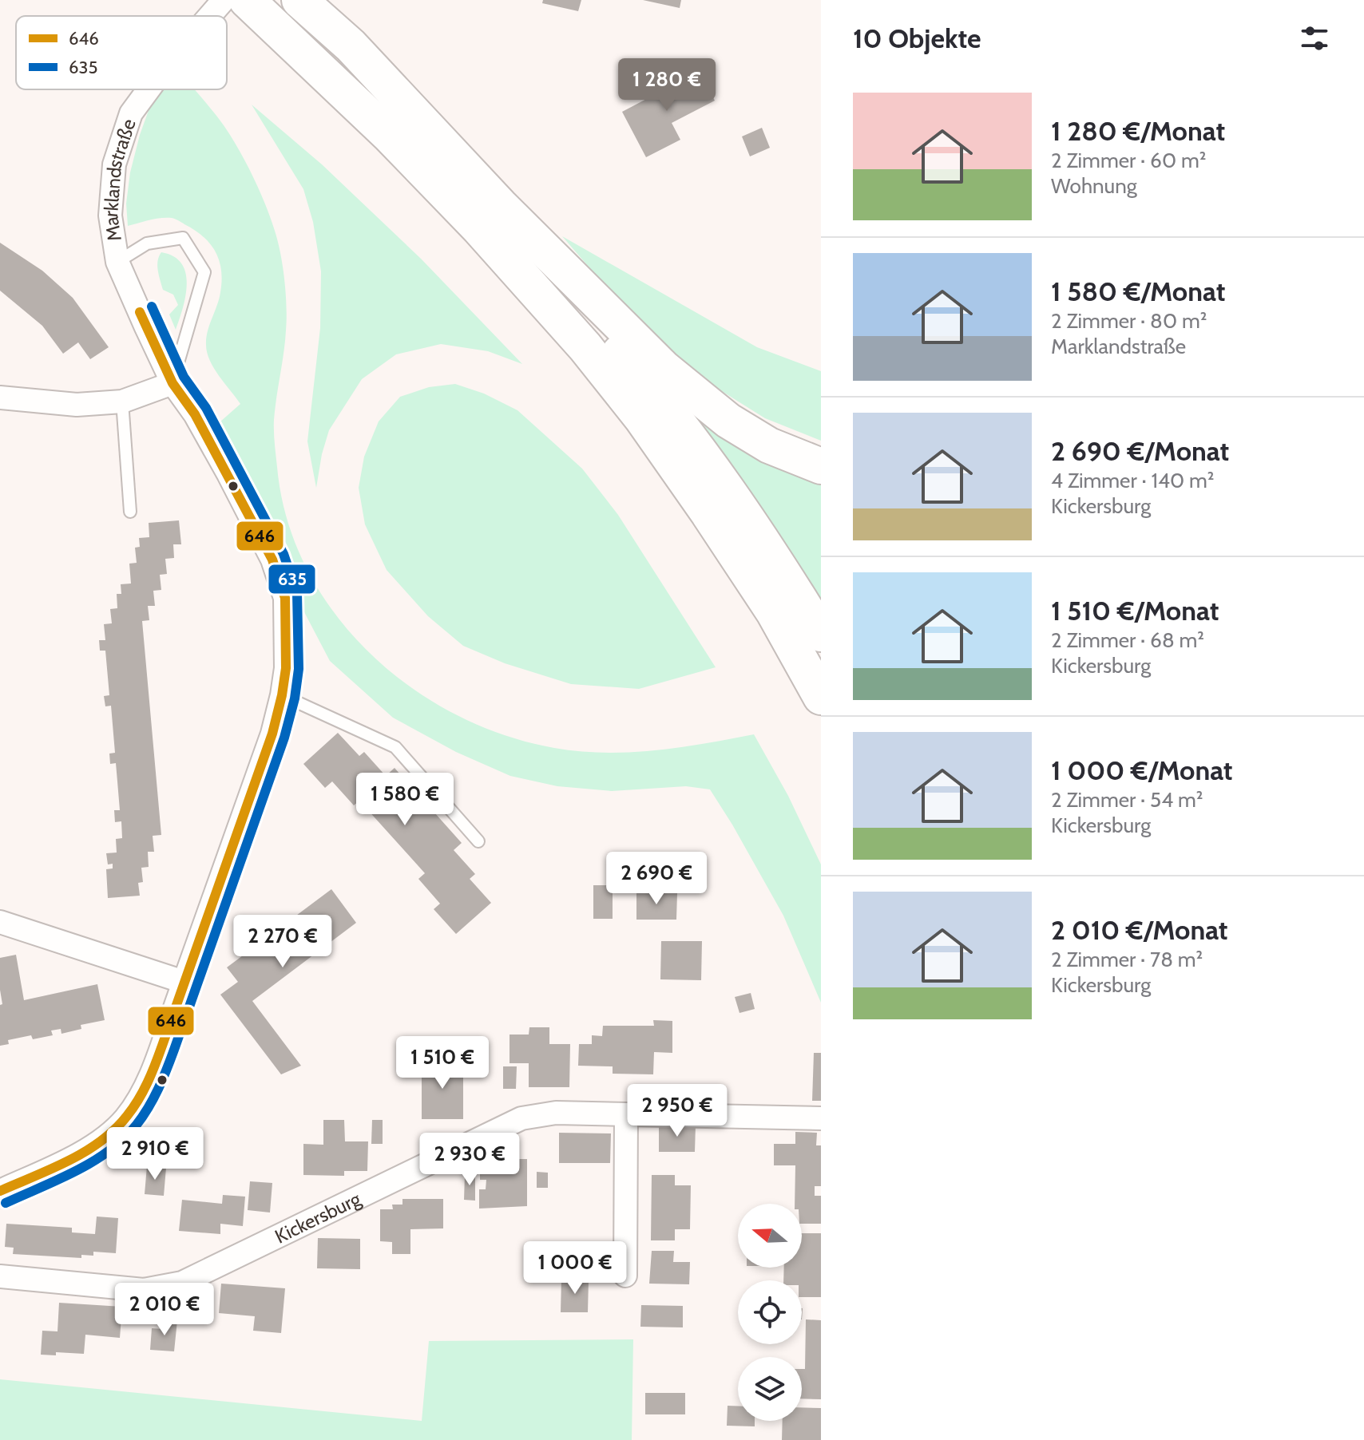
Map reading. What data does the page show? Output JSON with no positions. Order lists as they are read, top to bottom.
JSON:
{
  "streets": {
    "street": ["Marklandstraße", "Kickersburg"]
  },
  "lines": ["transit line 635", "transit line 646"],
  "legend": ["646", "635"],
  "north": "left",
  "page": {
    "heading": "10 Objekte",
    "price": [
      "1 280 €",
      "1 580 €",
      "2 690 €",
      "2 270 €",
      "1 510 €",
      "2 950 €",
      "2 910 €",
      "2 930 €",
      "1 000 €",
      "2 010 €"
    ],
    "list": [
      {
        "name": "1 280 €/Monat",
        "note": "2 Zimmer · 60 m² · Wohnung"
      },
      {
        "name": "1 580 €/Monat",
        "note": "2 Zimmer · 80 m² · Marklandstraße"
      },
      {
        "name": "2 690 €/Monat",
        "note": "4 Zimmer · 140 m² · Kickersburg"
      },
      {
        "name": "1 510 €/Monat",
        "note": "2 Zimmer · 68 m² · Kickersburg"
      },
      {
        "name": "1 000 €/Monat",
        "note": "2 Zimmer · 54 m² · Kickersburg"
      },
      {
        "name": "2 010 €/Monat",
        "note": "2 Zimmer · 78 m² · Kickersburg"
      }
    ]
  }
}
